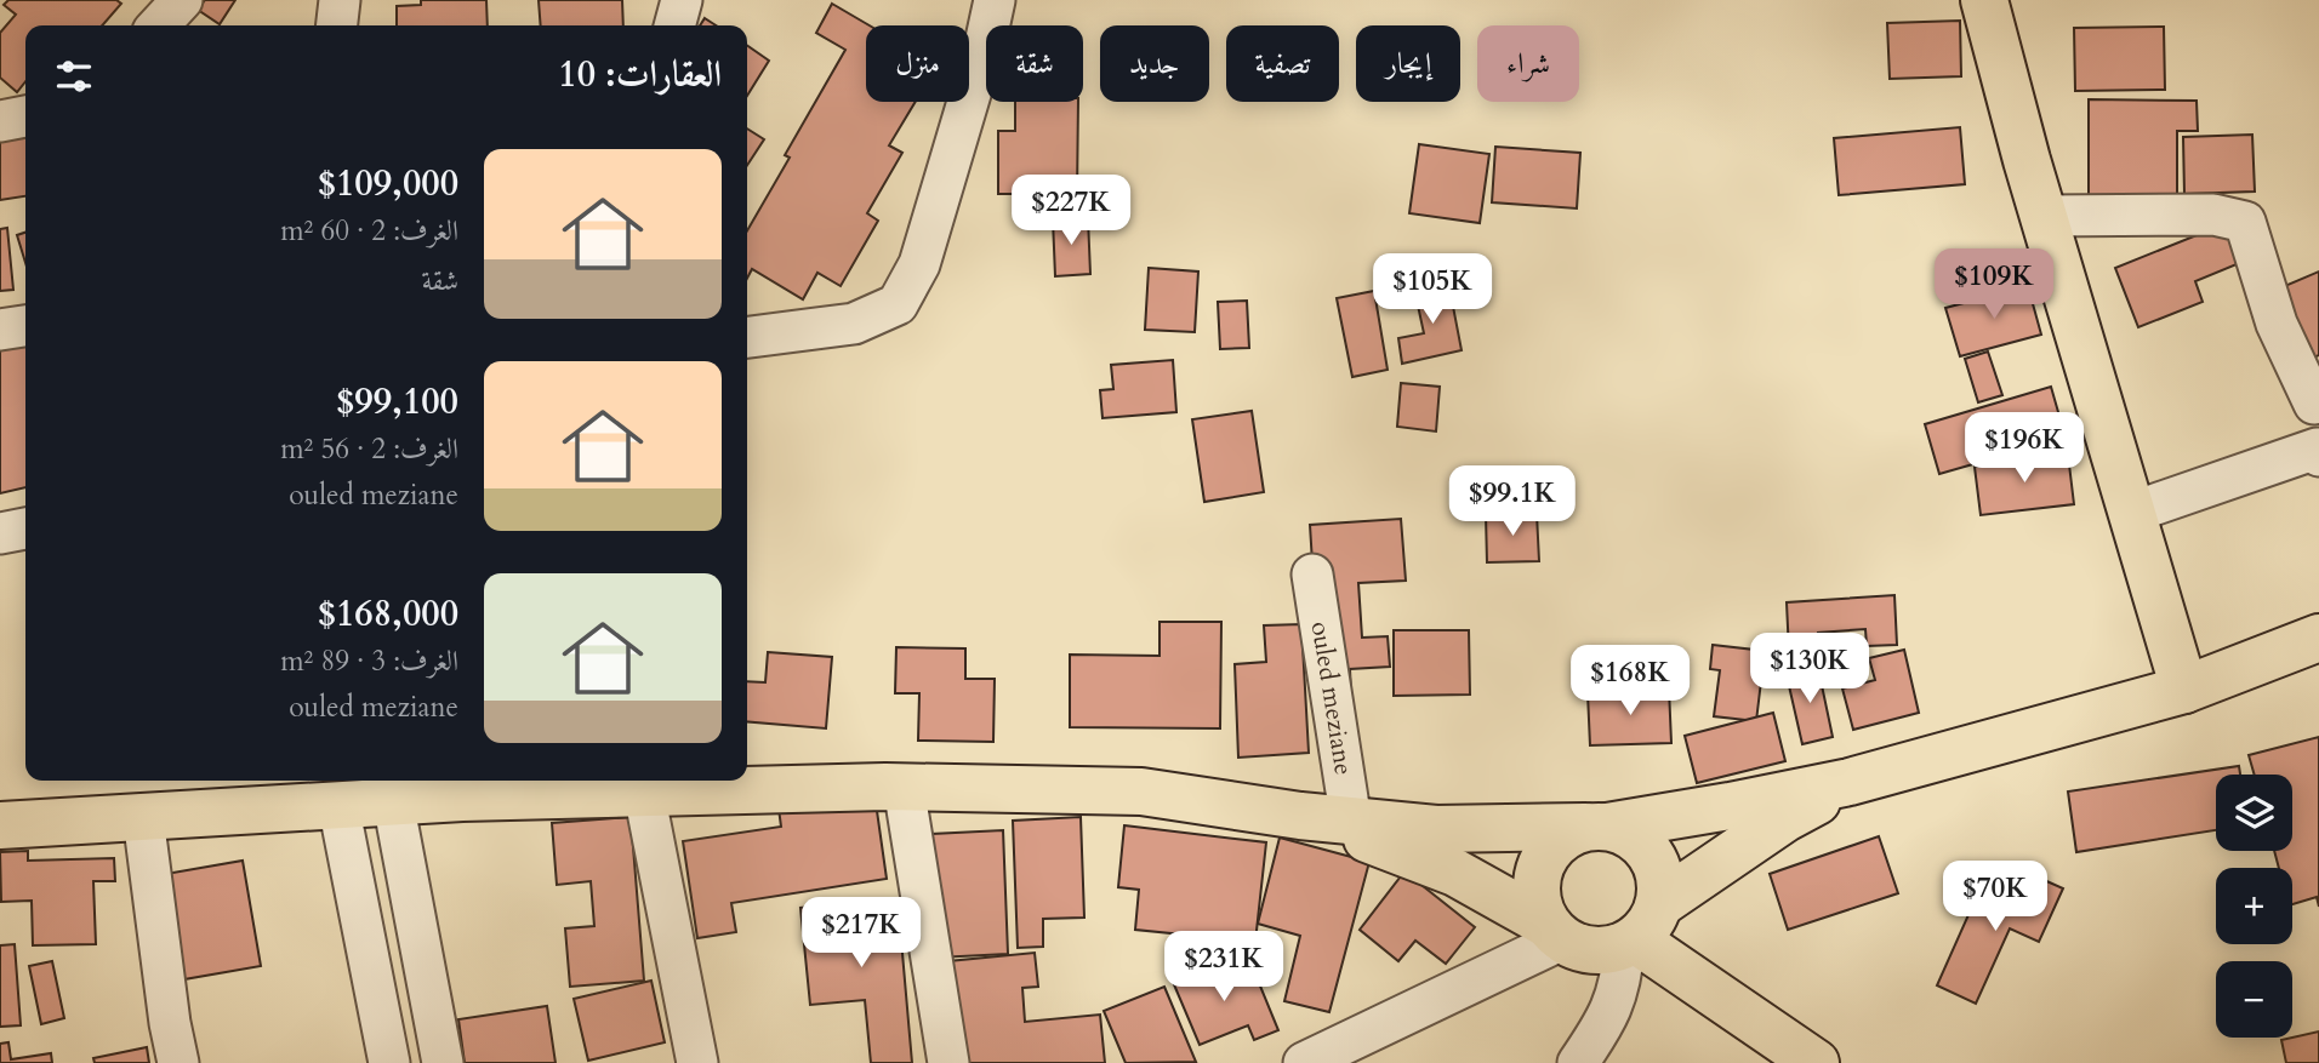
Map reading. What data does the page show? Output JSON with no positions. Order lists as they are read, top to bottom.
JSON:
{
  "streets": {
    "street": ["ouled meziane"]
  },
  "page": {
    "chip": [
      "شراء",
      "إيجار",
      "تصفية",
      "جديد",
      "شقة",
      "منزل"
    ],
    "heading": "العقارات: 10",
    "list": [
      {
        "name": "$109,000",
        "note": "الغرف: 2 · 60 m² · شقة"
      },
      {
        "name": "$99,100",
        "note": "الغرف: 2 · 56 m² · ouled meziane"
      },
      {
        "name": "$168,000",
        "note": "الغرف: 3 · 89 m² · ouled meziane"
      }
    ],
    "price": [
      "$227K",
      "$109K",
      "$105K",
      "$196K",
      "$99.1K",
      "$130K",
      "$168K",
      "$70K",
      "$217K",
      "$231K"
    ],
    "map_buttons": ["+", "−"]
  }
}
